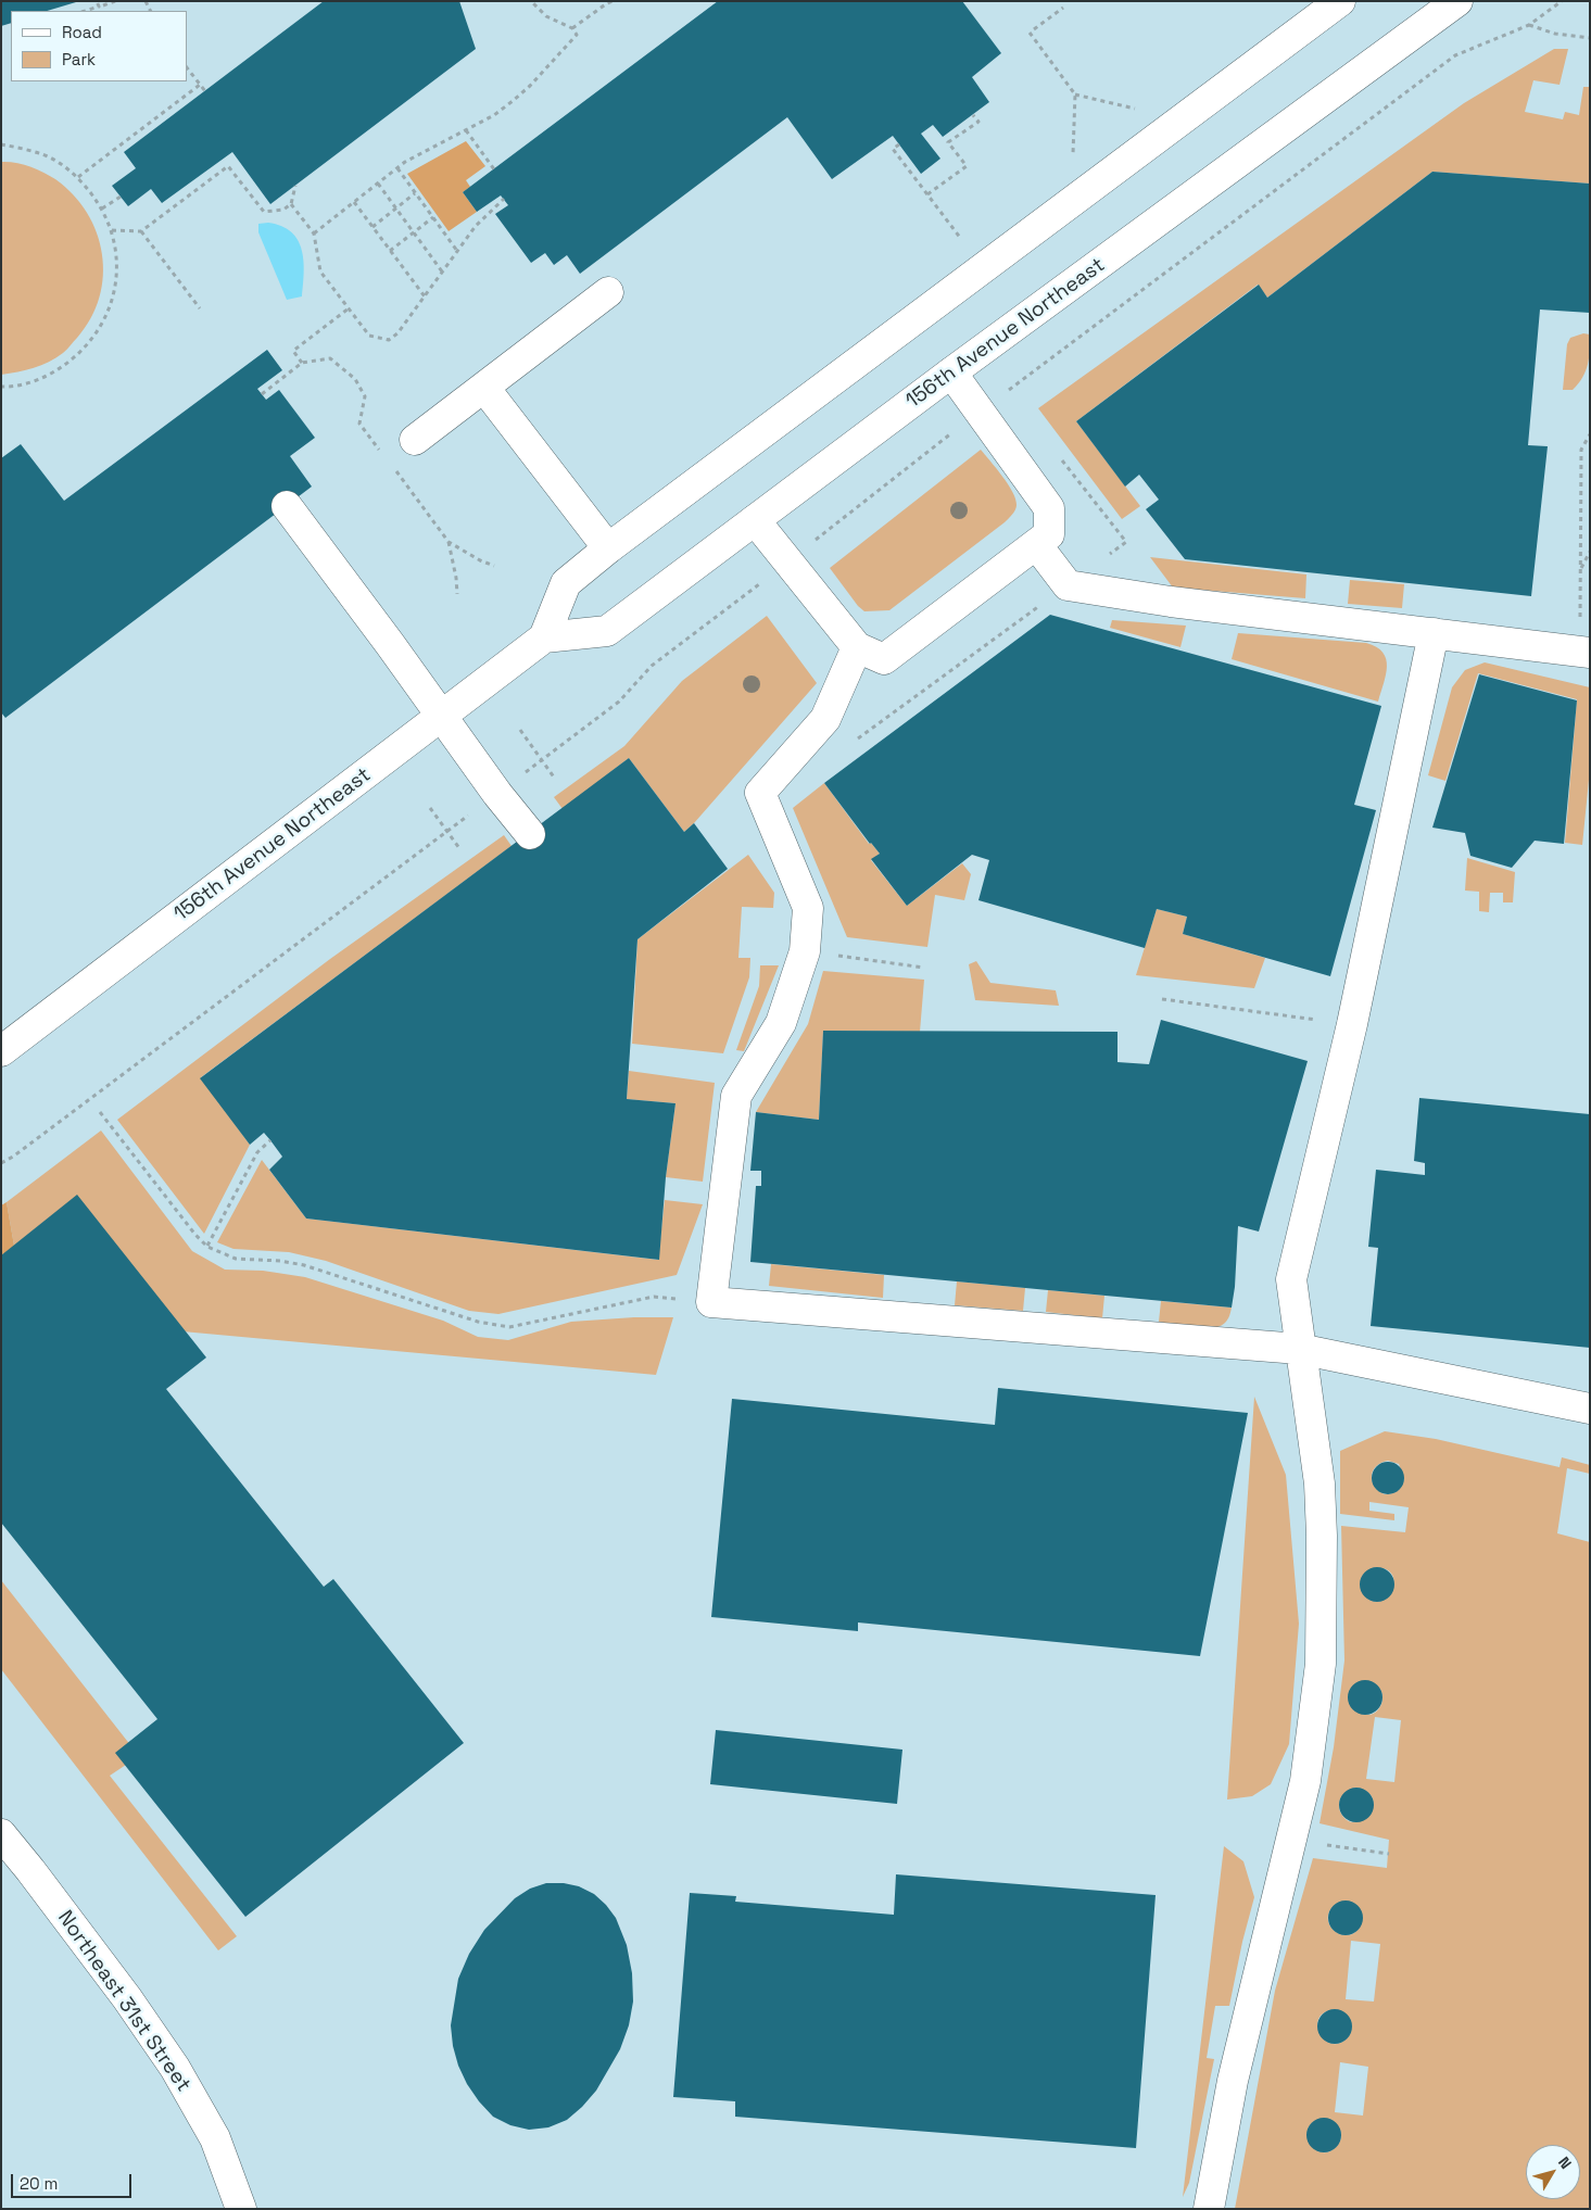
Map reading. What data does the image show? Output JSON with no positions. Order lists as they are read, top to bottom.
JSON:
{
  "streets": {
    "street": ["156th Avenue Northeast", "Northeast 31st Street"]
  },
  "legend": ["Road", "Park"],
  "scale_bar": "20 m",
  "north": "top right"
}
